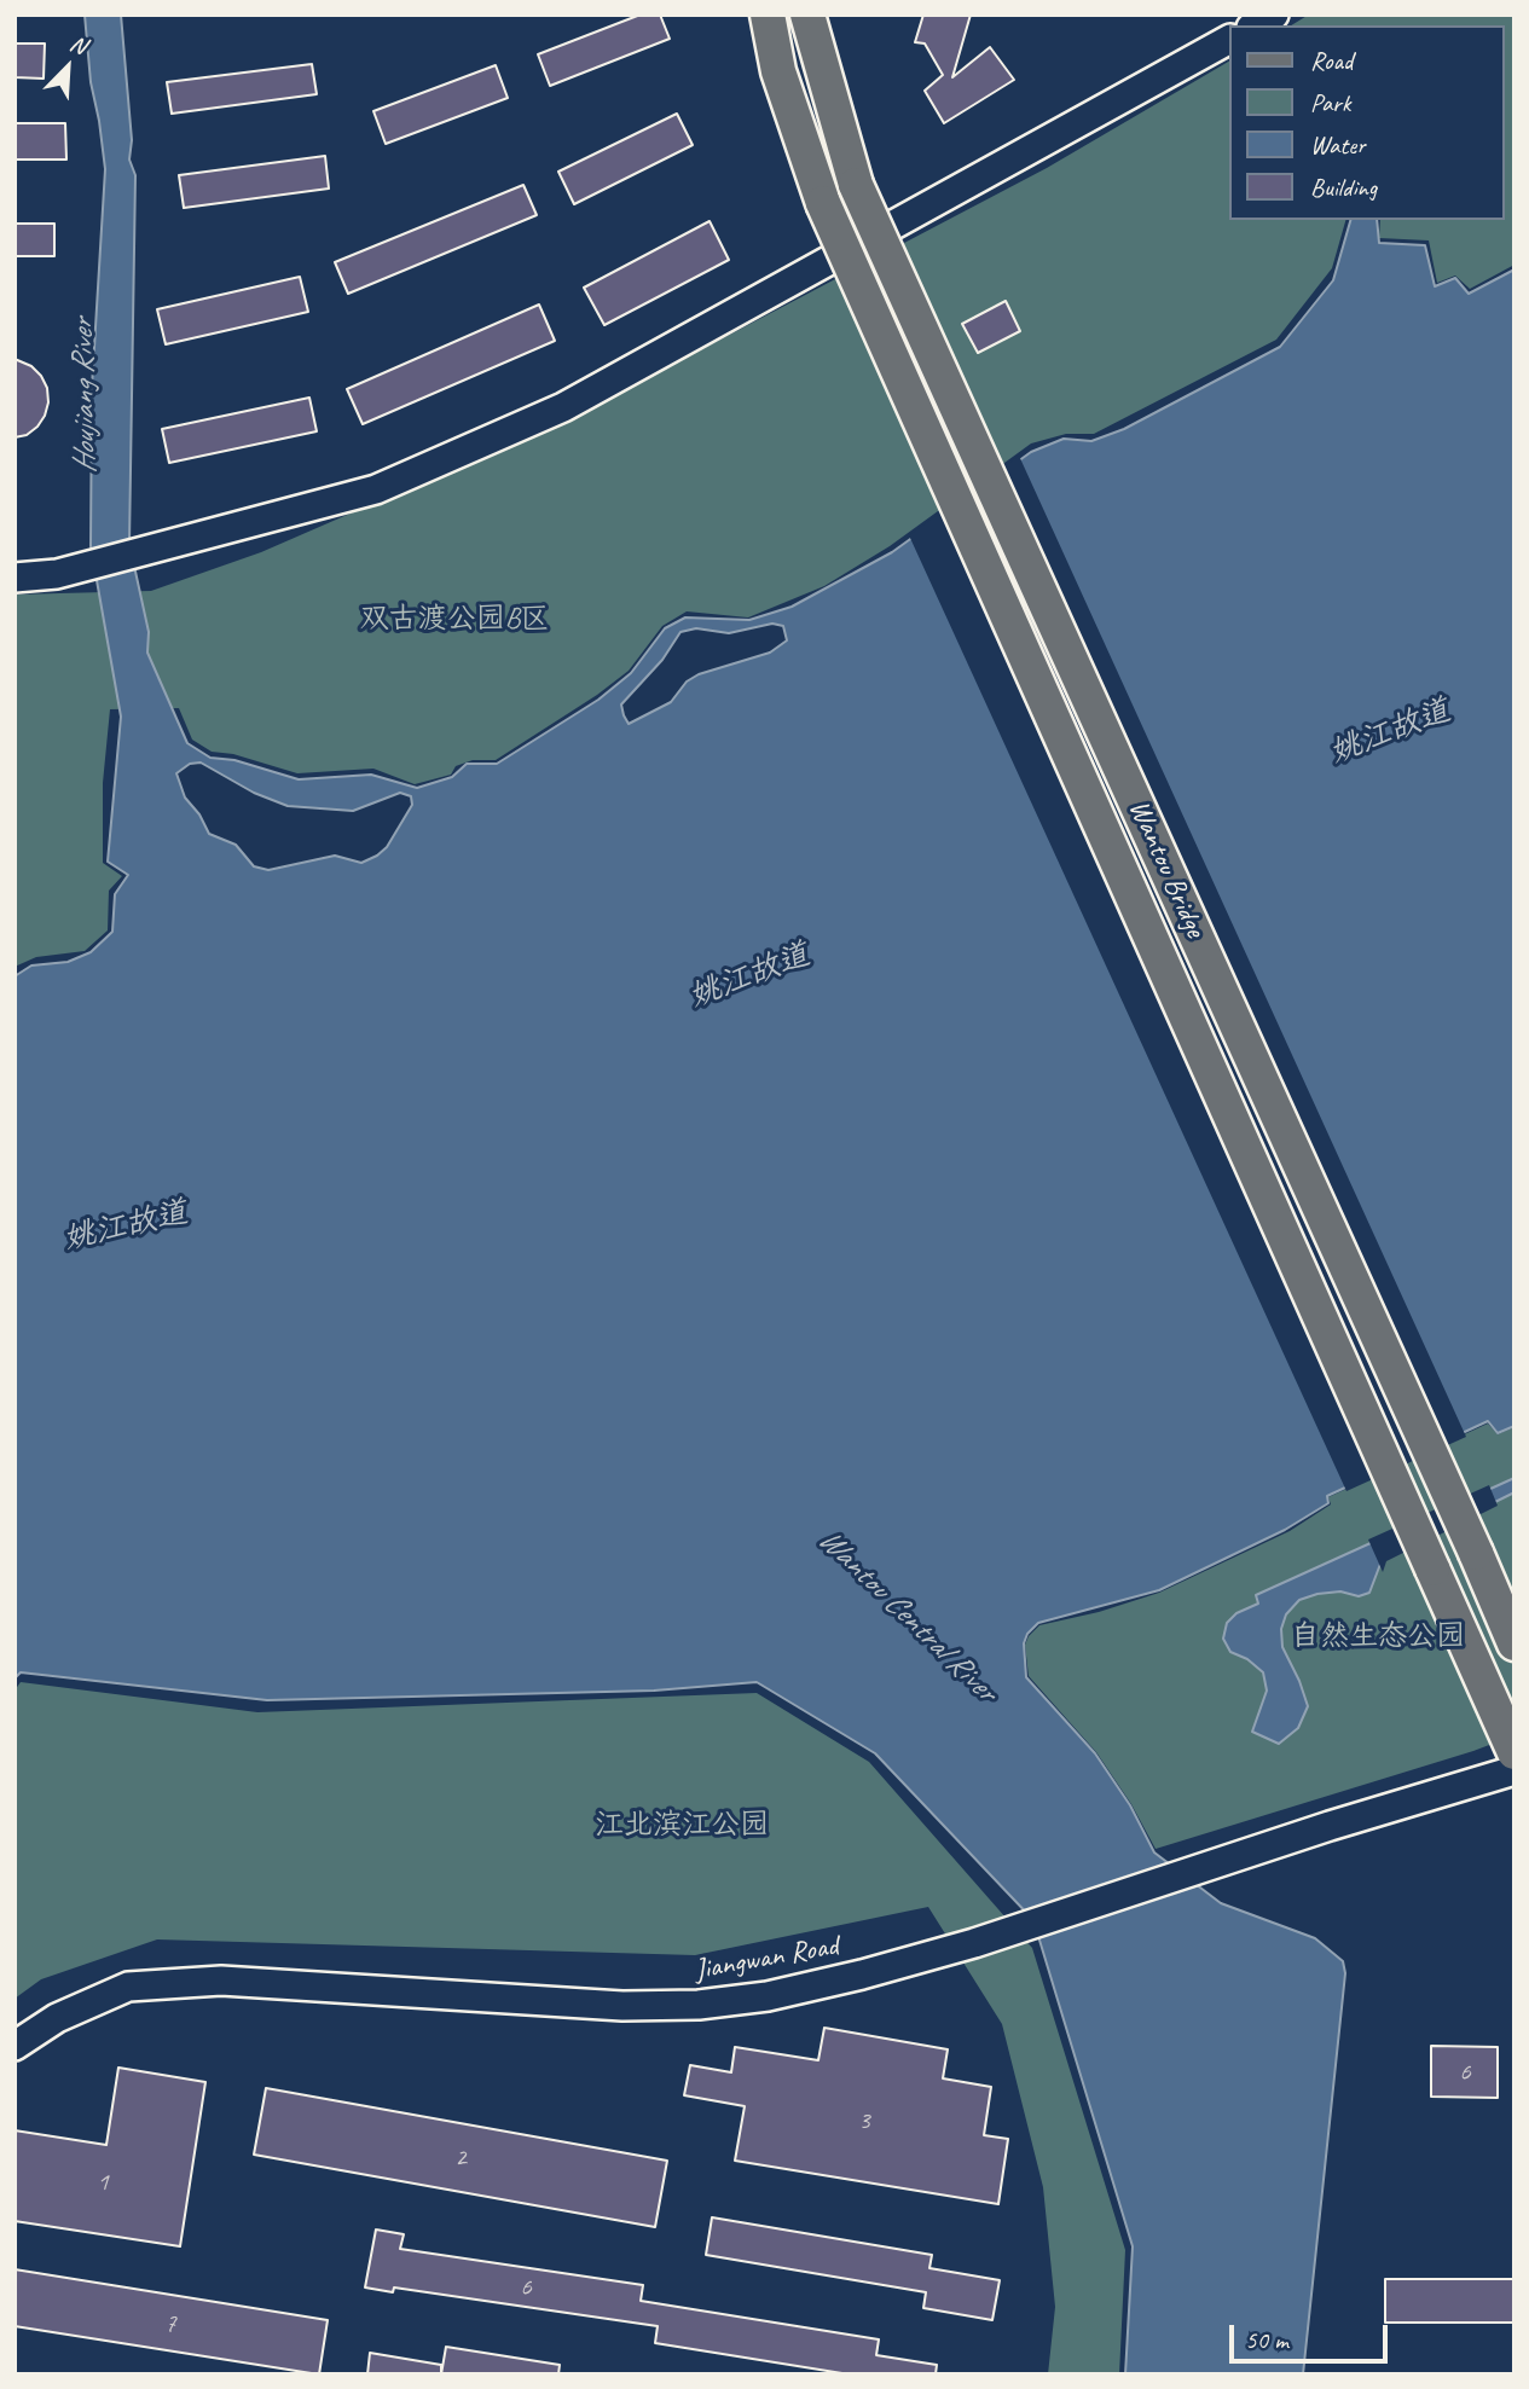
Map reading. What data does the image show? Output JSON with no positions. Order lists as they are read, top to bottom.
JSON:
{
  "streets": {
    "main road": ["Wantou Bridge"],
    "street": ["Jiangwan Road"]
  },
  "water": ["Houjiang River", "姚江故道", "Wantou Central River"],
  "parks": ["双古渡公园B区", "自然生态公园", "江北滨江公园"],
  "house_numbers": [
    "6",
    "3",
    "2",
    "1",
    "6",
    "7"
  ],
  "legend": [
    "Road",
    "Park",
    "Water",
    "Building"
  ],
  "scale_bar": "50 m",
  "north": "top right"
}
